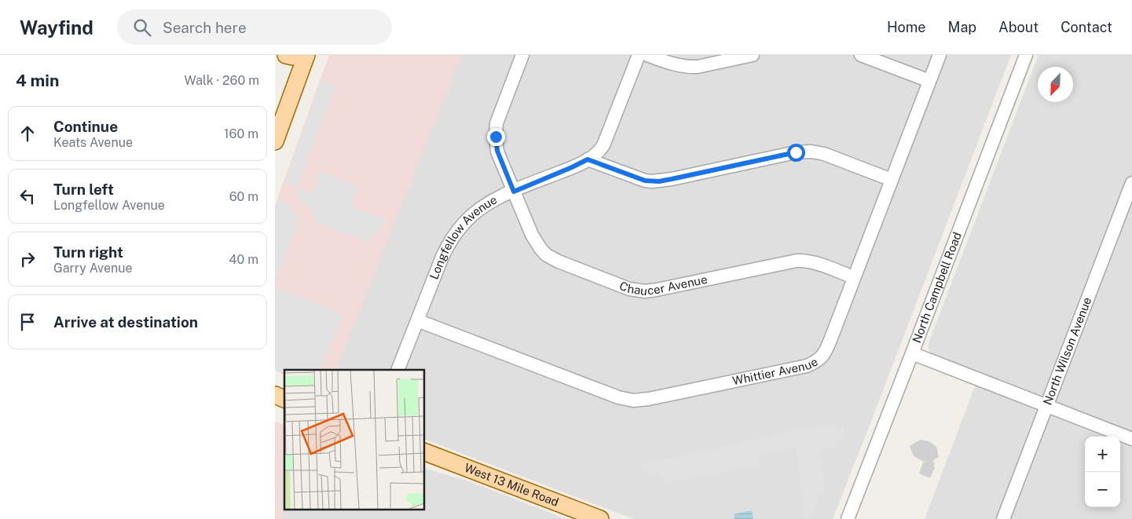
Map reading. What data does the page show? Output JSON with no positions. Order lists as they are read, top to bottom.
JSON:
{
  "streets": {
    "main road": ["West 13 Mile Road"],
    "street": [
      "Longfellow Avenue",
      "Chaucer Avenue",
      "North Campbell Road",
      "North Wilson Avenue",
      "Whittier Avenue"
    ]
  },
  "crossings": [
    ["Longfellow Avenue", "Chaucer Avenue"],
    ["Longfellow Avenue", "Whittier Avenue"],
    ["Chaucer Avenue", "Whittier Avenue"]
  ],
  "north": "bottom left",
  "page": {
    "header": "Wayfind",
    "search": "Search here",
    "nav": [
      "Home",
      "Map",
      "About",
      "Contact"
    ],
    "heading": ["4 min", "Walk · 260 m"],
    "list": [
      ["Continue", "Keats Avenue", "160 m"],
      ["Turn left", "Longfellow Avenue", "60 m"],
      ["Turn right", "Garry Avenue", "40 m"],
      "Arrive at destination"
    ],
    "map_buttons": ["+", "−"]
  }
}
